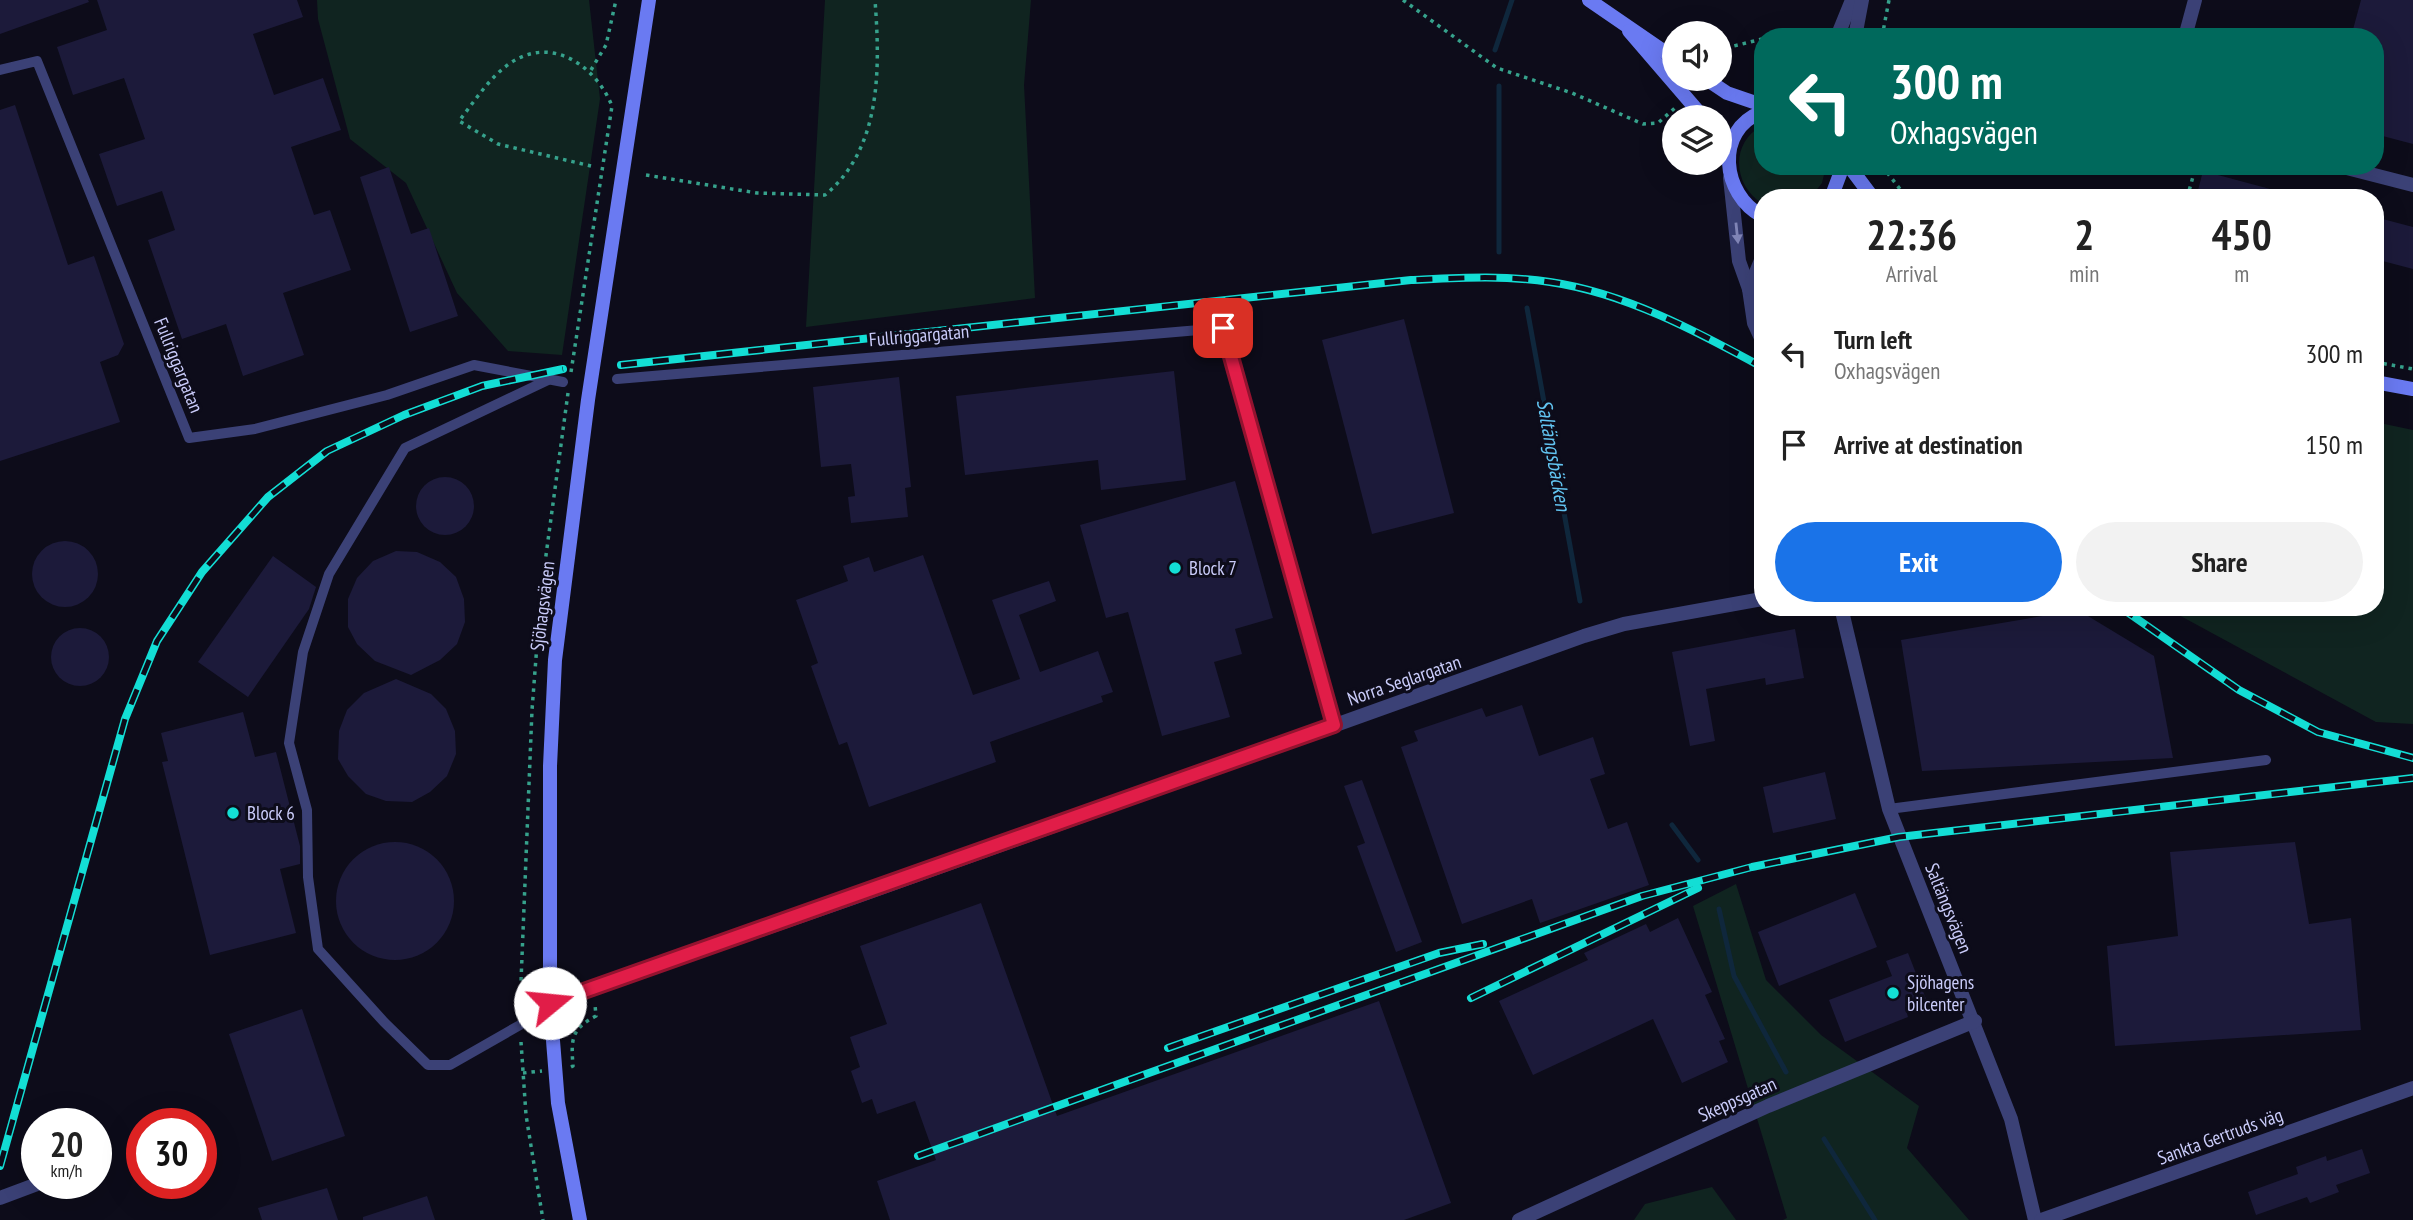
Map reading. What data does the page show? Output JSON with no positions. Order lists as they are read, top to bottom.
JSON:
{
  "streets": {
    "main road": ["Sjöhagsvägen"],
    "street": [
      "Norra Seglargatan",
      "Saltängsvägen",
      "Skeppsgatan",
      "Sankta Gertruds väg"
    ],
    "lane": ["Fullriggargatan"]
  },
  "crossings": [
    ["Fullriggargatan", "Norra Seglargatan"],
    ["Sjöhagsvägen", "Norra Seglargatan"],
    ["Saltängsvägen", "Skeppsgatan"]
  ],
  "water": ["Saltängsbäcken"],
  "places": ["Block 7", "Block 6", "Sjöhagens bilcenter"],
  "page": {
    "turn": ["300 m", "Oxhagsvägen"],
    "eta": [
      "22:36",
      "Arrival",
      "2",
      "min",
      "450",
      "m"
    ],
    "list": [
      {
        "name": "Turn left",
        "note": "Oxhagsvägen",
        "value": "300 m"
      },
      {
        "name": "Arrive at destination",
        "value": "150 m"
      }
    ],
    "buttons": ["Exit", "Share"],
    "speed": "20 km/h",
    "limit": "30"
  }
}
